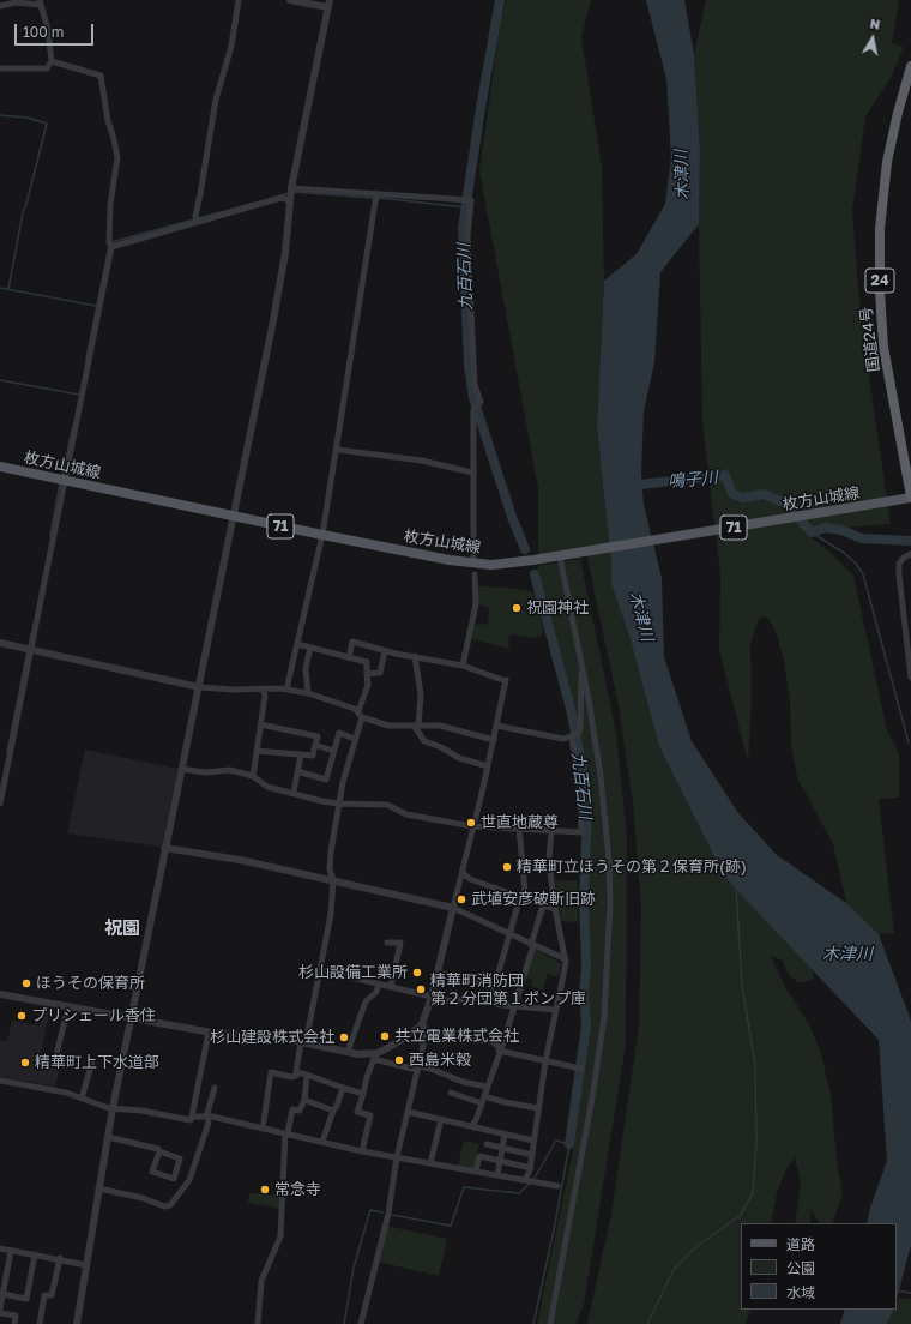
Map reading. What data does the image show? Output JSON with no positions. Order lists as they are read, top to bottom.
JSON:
{
  "streets": {
    "highway": ["24", "国道24号"],
    "main road": ["枚方山城線", "71"]
  },
  "crossings": [
    ["国道24号", "枚方山城線"]
  ],
  "districts": ["祝園"],
  "water": ["木津川", "九百石川", "鳴子川"],
  "places": [
    "祝園神社",
    "世直地蔵尊",
    "精華町立ほうその第２保育所(跡)",
    "武埴安彦破斬旧跡",
    "杉山設備工業所",
    "ほうその保育所",
    "精華町消防団 第２分団第１ポンプ庫",
    "プリシェール香住",
    "共立電業株式会社",
    "杉山建設株式会社",
    "西島米穀",
    "精華町上下水道部",
    "常念寺"
  ],
  "legend": ["道路", "公園", "水域"],
  "scale_bar": "100 m",
  "north": "top"
}
